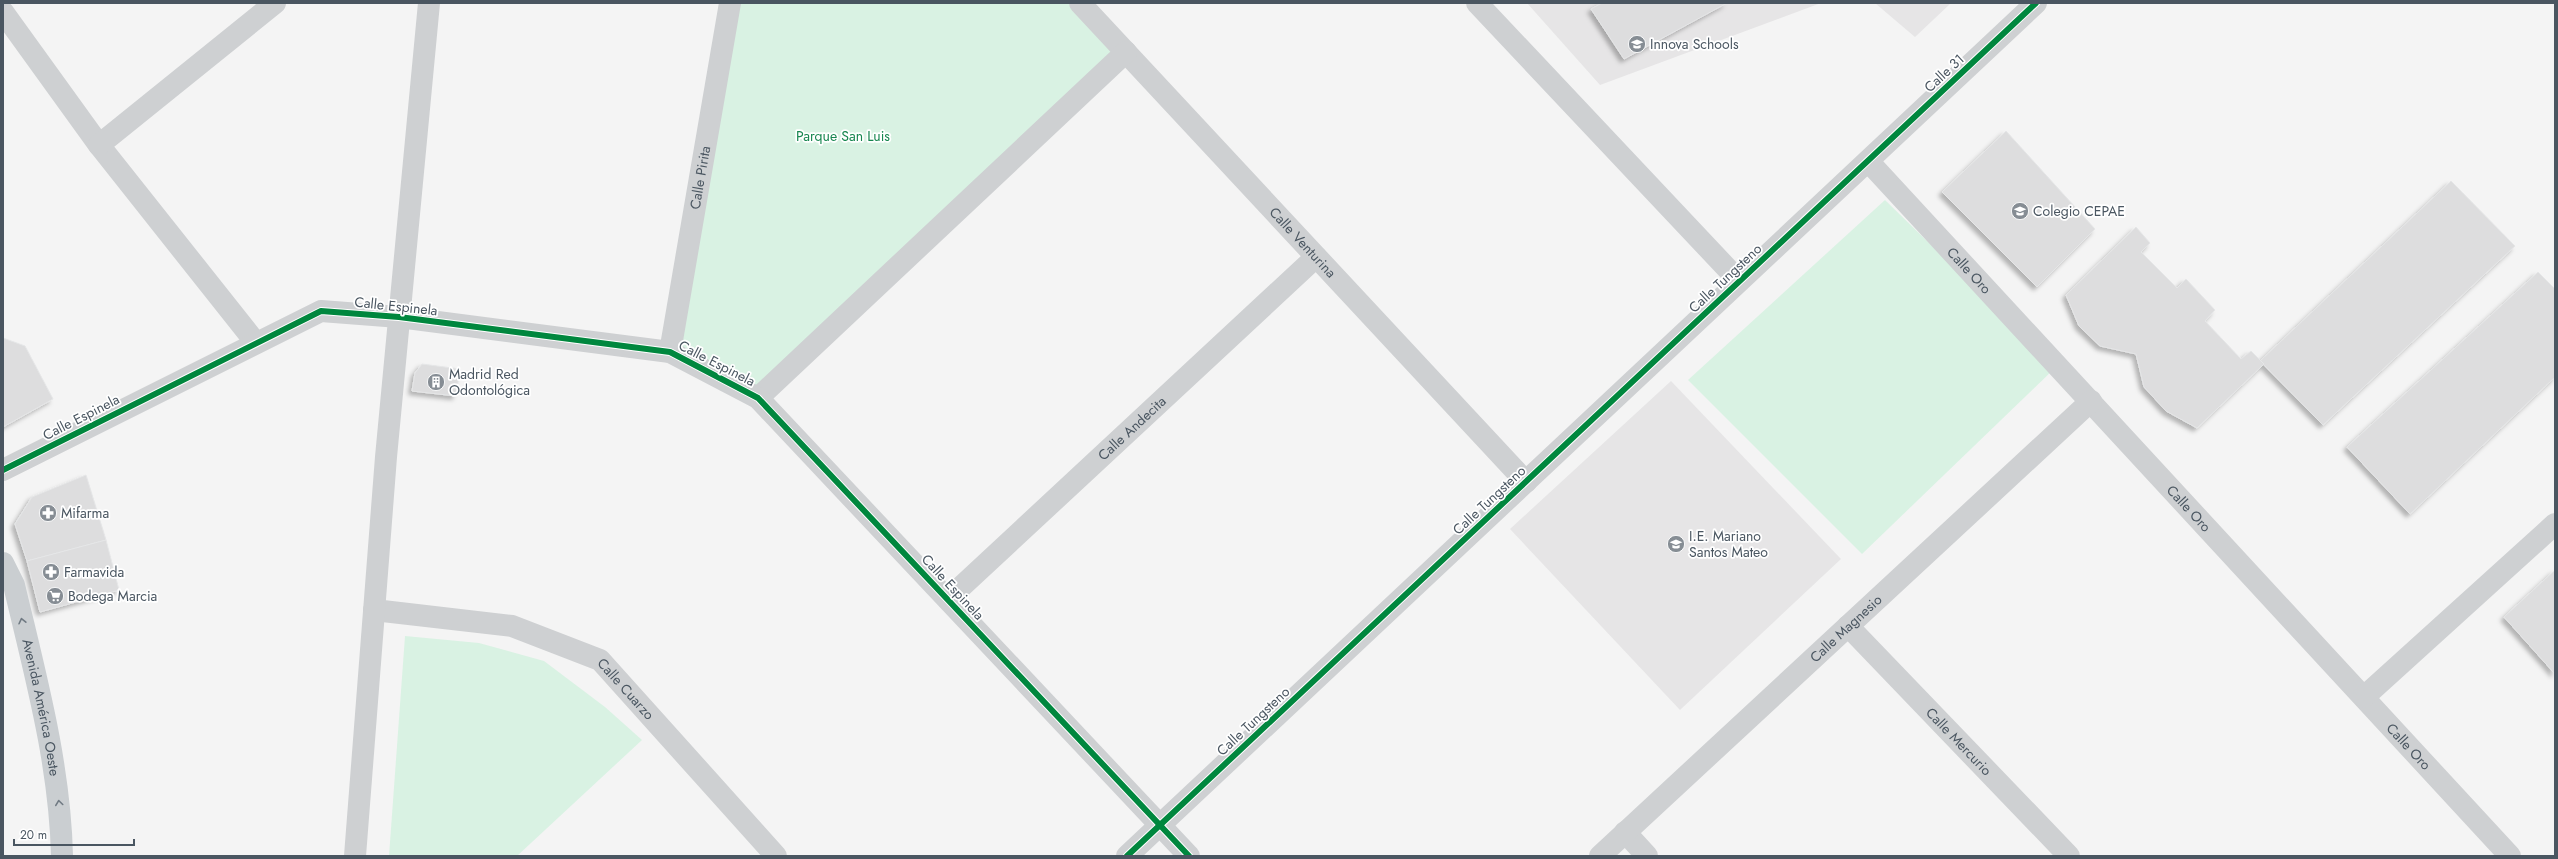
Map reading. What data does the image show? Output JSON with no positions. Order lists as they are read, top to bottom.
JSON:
{
  "streets": {
    "main road": ["Avenida América Oeste"],
    "street": [
      "Calle 31",
      "Calle Pirita",
      "Calle Venturina",
      "Calle Oro",
      "Calle Tungsteno",
      "Calle Espinela",
      "Calle Andecita",
      "Calle Magnesio",
      "Calle Cuarzo",
      "Calle Mercurio"
    ]
  },
  "crossings": [
    ["Calle 31", "Calle Oro"],
    ["Calle 31", "Calle Tungsteno"],
    ["Calle Pirita", "Calle Espinela"],
    ["Calle Venturina", "Calle Tungsteno"],
    ["Calle Venturina", "Calle Andecita"],
    ["Calle Oro", "Calle Tungsteno"],
    ["Calle Oro", "Calle Magnesio"],
    ["Calle Tungsteno", "Calle Espinela"],
    ["Calle Espinela", "Calle Andecita"],
    ["Calle Magnesio", "Calle Mercurio"]
  ],
  "one_way": ["Avenida América Oeste"],
  "parks": ["Parque San Luis"],
  "places": {
    "school or university": ["Innova Schools", "Colegio CEPAE", "I.E. Mariano Santos Mateo"],
    "building": ["Madrid Red Odontológica"],
    "pharmacy": ["Mifarma", "Farmavida"],
    "supermarket": ["Bodega Marcia"]
  },
  "scale_bar": "20 m"
}
